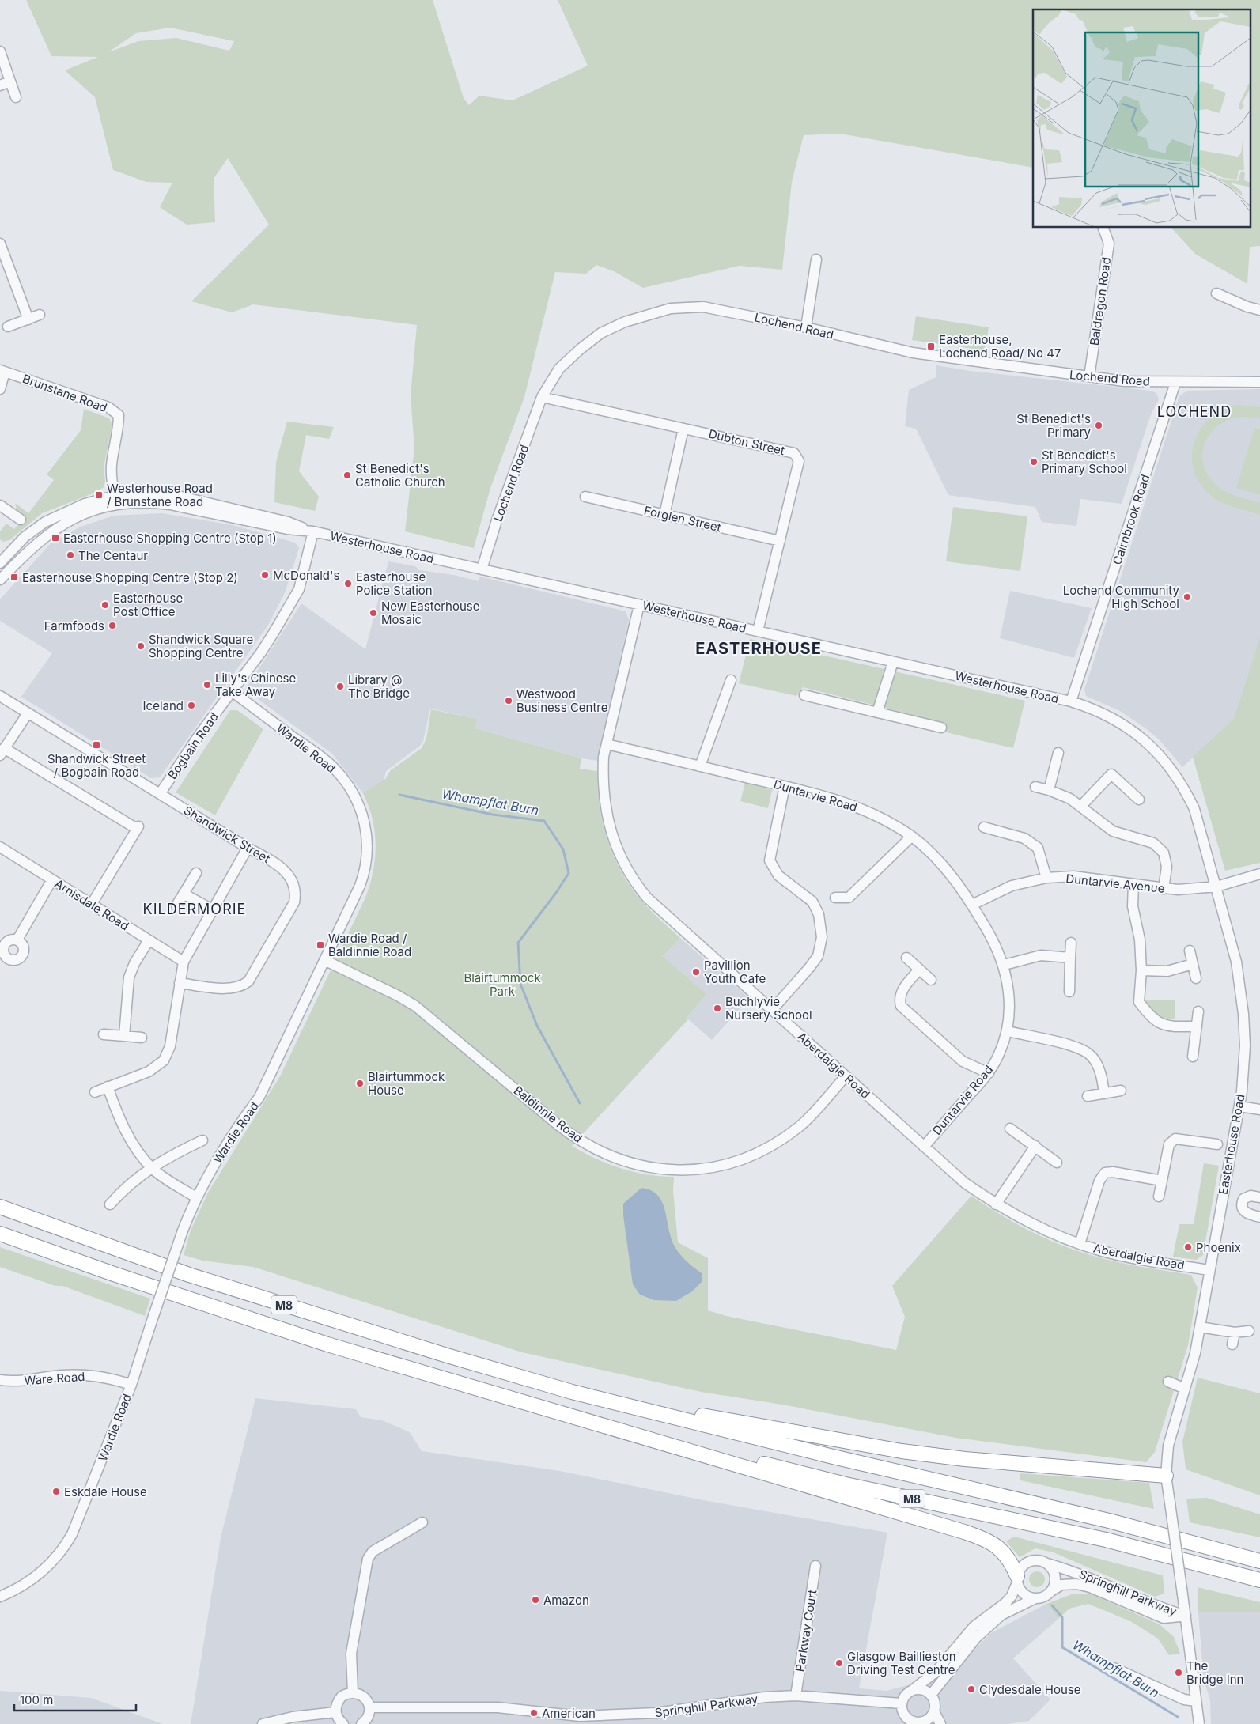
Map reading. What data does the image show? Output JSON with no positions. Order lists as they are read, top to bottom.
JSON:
{
  "streets": {
    "highway": ["M8"],
    "street": [
      "Baldragon Road",
      "Lochend Road",
      "Brunstane Road",
      "Dubton Street",
      "Forglen Street",
      "Cairnbrook Road",
      "Westerhouse Road",
      "Bogbain Road",
      "Wardie Road",
      "Duntarvie Road",
      "Shandwick Street",
      "Duntarvie Avenue",
      "Arnisdale Road",
      "Aberdalgie Road",
      "Baldinnie Road",
      "Easterhouse Road",
      "Ware Road",
      "Springhill Parkway",
      "Parkway Court"
    ]
  },
  "crossings": [
    ["Baldragon Road", "Lochend Road"],
    ["Lochend Road", "Dubton Street"],
    ["Lochend Road", "Cairnbrook Road"],
    ["Lochend Road", "Westerhouse Road"],
    ["Brunstane Road", "Westerhouse Road"],
    ["Dubton Street", "Forglen Street"],
    ["Dubton Street", "Westerhouse Road"],
    ["Cairnbrook Road", "Westerhouse Road"],
    ["Westerhouse Road", "Bogbain Road"],
    ["Westerhouse Road", "Aberdalgie Road"],
    ["Westerhouse Road", "Easterhouse Road"],
    ["Bogbain Road", "Wardie Road"],
    ["Bogbain Road", "Shandwick Street"],
    ["Wardie Road", "Baldinnie Road"],
    ["Wardie Road", "Ware Road"],
    ["Duntarvie Road", "Duntarvie Avenue"],
    ["Duntarvie Road", "Aberdalgie Road"],
    ["Duntarvie Avenue", "Easterhouse Road"],
    ["Aberdalgie Road", "Baldinnie Road"],
    ["Aberdalgie Road", "Easterhouse Road"],
    ["Easterhouse Road", "Springhill Parkway"],
    ["M8", "Springhill Parkway"],
    ["Springhill Parkway", "Parkway Court"]
  ],
  "districts": ["LOCHEND", "EASTERHOUSE", "KILDERMORIE"],
  "water": ["Whampflat Burn"],
  "parks": ["Blairtummock Park"],
  "places": {
    "transit": [
      "Easterhouse, Lochend Road/ No 47",
      "Westerhouse Road / Brunstane Road",
      "Easterhouse Shopping Centre (Stop 1)",
      "Easterhouse Shopping Centre (Stop 2)",
      "Shandwick Street / Bogbain Road",
      "Wardie Road / Baldinnie Road"
    ],
    "other": [
      "St Benedict's Primary",
      "St Benedict's Primary School",
      "St Benedict's Catholic Church",
      "The Centaur",
      "McDonald's",
      "Easterhouse Police Station",
      "Lochend Community High School",
      "Easterhouse Post Office",
      "New Easterhouse Mosaic",
      "Farmfoods",
      "Shandwick Square Shopping Centre",
      "Lilly's Chinese Take Away",
      "Library @ The Bridge",
      "Westwood Business Centre",
      "Iceland",
      "Pavillion Youth Cafe",
      "Buchlyvie Nursery School",
      "Blairtummock House",
      "Phoenix",
      "Eskdale House",
      "Amazon",
      "Glasgow Baillieston Driving Test Centre",
      "The Bridge Inn",
      "Clydesdale House",
      "American"
    ]
  },
  "scale_bar": "100 m"
}
